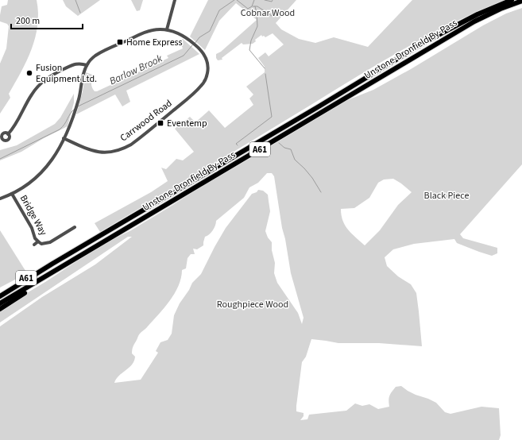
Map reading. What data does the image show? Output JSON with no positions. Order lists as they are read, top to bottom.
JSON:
{
  "streets": {
    "highway": ["Unstone-Dronfield By-Pass", "A61"],
    "street": ["Carrwood Road", "Bridge Way"]
  },
  "crossings": [
    ["Unstone-Dronfield By-Pass", "A61"]
  ],
  "water": ["Barlow Brook"],
  "parks": ["Cobnar Wood", "Black Piece", "Roughpiece Wood"],
  "places": {
    "transit": ["Home Express", "Eventemp"],
    "other": ["Fusion Equipment Ltd."]
  },
  "scale_bar": "200 m"
}
